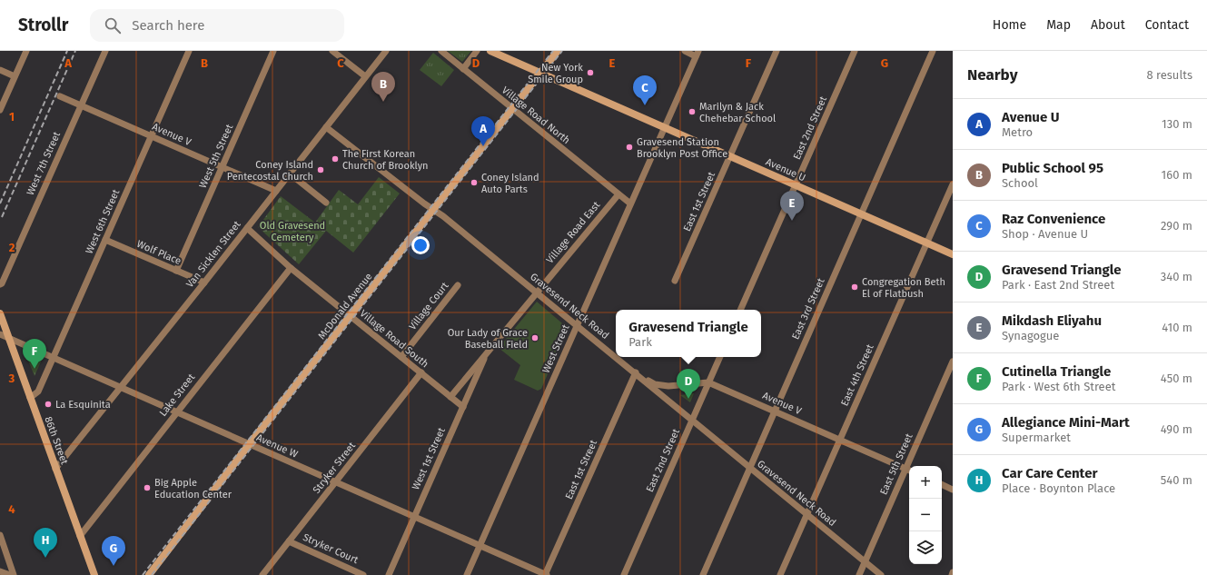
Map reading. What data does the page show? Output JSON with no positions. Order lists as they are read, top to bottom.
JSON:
{
  "streets": {
    "main road": ["Avenue U", "McDonald Avenue", "86th Street"],
    "street": [
      "Village Road North",
      "East 2nd Street",
      "Avenue V",
      "West 5th Street",
      "West 7th Street",
      "East 1st Street",
      "West 6th Street",
      "Village Road East",
      "Wolf Place",
      "Van Sicklen Street",
      "Village Court",
      "Gravesend Neck Road",
      "East 3rd Street",
      "Village Road South",
      "West Street",
      "East 4th Street",
      "Lake Street",
      "Avenue W",
      "West 1st Street",
      "East 5th Street",
      "Stryker Street",
      "Stryker Court"
    ]
  },
  "crossings": [
    ["Village Road North", "Village Road East"],
    ["Village Road North", "McDonald Avenue"],
    ["East 2nd Street", "Avenue V"],
    ["East 2nd Street", "Avenue U"],
    ["East 2nd Street", "Gravesend Neck Road"],
    ["Avenue V", "West 5th Street"],
    ["Avenue V", "West 7th Street"],
    ["Avenue V", "East 1st Street"],
    ["Avenue V", "West 6th Street"],
    ["Avenue V", "Van Sicklen Street"],
    ["Avenue V", "Gravesend Neck Road"],
    ["Avenue V", "East 3rd Street"],
    ["Avenue V", "East 4th Street"],
    ["Avenue V", "East 5th Street"],
    ["West 5th Street", "Wolf Place"],
    ["Avenue U", "East 1st Street"],
    ["Avenue U", "McDonald Avenue"],
    ["Avenue U", "East 3rd Street"],
    ["Avenue U", "West Street"],
    ["Avenue U", "East 4th Street"],
    ["East 1st Street", "Gravesend Neck Road"],
    ["East 1st Street", "Avenue W"],
    ["West 6th Street", "Wolf Place"],
    ["West 6th Street", "86th Street"],
    ["West 6th Street", "Avenue W"],
    ["Village Road East", "Gravesend Neck Road"],
    ["Village Road East", "Village Road South"],
    ["Village Road East", "West 1st Street"],
    ["Wolf Place", "Van Sicklen Street"],
    ["Van Sicklen Street", "Gravesend Neck Road"],
    ["Van Sicklen Street", "Village Road South"],
    ["Van Sicklen Street", "86th Street"],
    ["Van Sicklen Street", "Avenue W"],
    ["McDonald Avenue", "Gravesend Neck Road"],
    ["McDonald Avenue", "Village Road South"],
    ["McDonald Avenue", "Avenue W"],
    ["Village Court", "Village Road South"],
    ["Gravesend Neck Road", "East 3rd Street"],
    ["Gravesend Neck Road", "West Street"],
    ["Gravesend Neck Road", "East 4th Street"],
    ["Gravesend Neck Road", "East 5th Street"],
    ["Village Road South", "Lake Street"],
    ["Village Road South", "West 1st Street"],
    ["Village Road South", "Stryker Street"],
    ["West Street", "Avenue W"],
    ["Lake Street", "86th Street"],
    ["Lake Street", "Avenue W"],
    ["86th Street", "Avenue W"],
    ["Avenue W", "West 1st Street"],
    ["Avenue W", "Stryker Street"],
    ["Stryker Street", "Stryker Court"]
  ],
  "parks": ["Old Gravesend Cemetery"],
  "places": [
    "New York Smile Group",
    "Marilyn & Jack Chehebar School",
    "Gravesend Station Brooklyn Post Office",
    "The First Korean Church of Brooklyn",
    "Coney Island Pentecostal Church",
    "Coney Island Auto Parts",
    "Congregation Beth El of Flatbush",
    "Our Lady of Grace Baseball Field",
    "La Esquinita",
    "Big Apple Education Center"
  ],
  "page": {
    "header": "Strollr",
    "search": "Search here",
    "nav": [
      "Home",
      "Map",
      "About",
      "Contact"
    ],
    "heading": ["Nearby", "8 results"],
    "pins": [
      "B",
      "C",
      "A",
      "E",
      "F",
      "D",
      "H",
      "G"
    ],
    "list": [
      {
        "mark": "A",
        "name": "Avenue U",
        "note": "Metro",
        "value": "130 m"
      },
      {
        "mark": "B",
        "name": "Public School 95",
        "note": "School",
        "value": "160 m"
      },
      {
        "mark": "C",
        "name": "Raz Convenience",
        "note": "Shop · Avenue U",
        "value": "290 m"
      },
      {
        "mark": "D",
        "name": "Gravesend Triangle",
        "note": "Park · East 2nd Street",
        "value": "340 m"
      },
      {
        "mark": "E",
        "name": "Mikdash Eliyahu",
        "note": "Synagogue",
        "value": "410 m"
      },
      {
        "mark": "F",
        "name": "Cutinella Triangle",
        "note": "Park · West 6th Street",
        "value": "450 m"
      },
      {
        "mark": "G",
        "name": "Allegiance Mini-Mart",
        "note": "Supermarket",
        "value": "490 m"
      },
      {
        "mark": "H",
        "name": "Car Care Center",
        "note": "Place · Boynton Place",
        "value": "540 m"
      }
    ],
    "popup": ["Gravesend Triangle", "Park"],
    "map_buttons": ["+", "−"]
  },
  "grid": {
    "columns": [
      "A",
      "B",
      "C",
      "D",
      "E",
      "F",
      "G"
    ],
    "rows": [
      "1",
      "2",
      "3",
      "4"
    ]
  }
}
